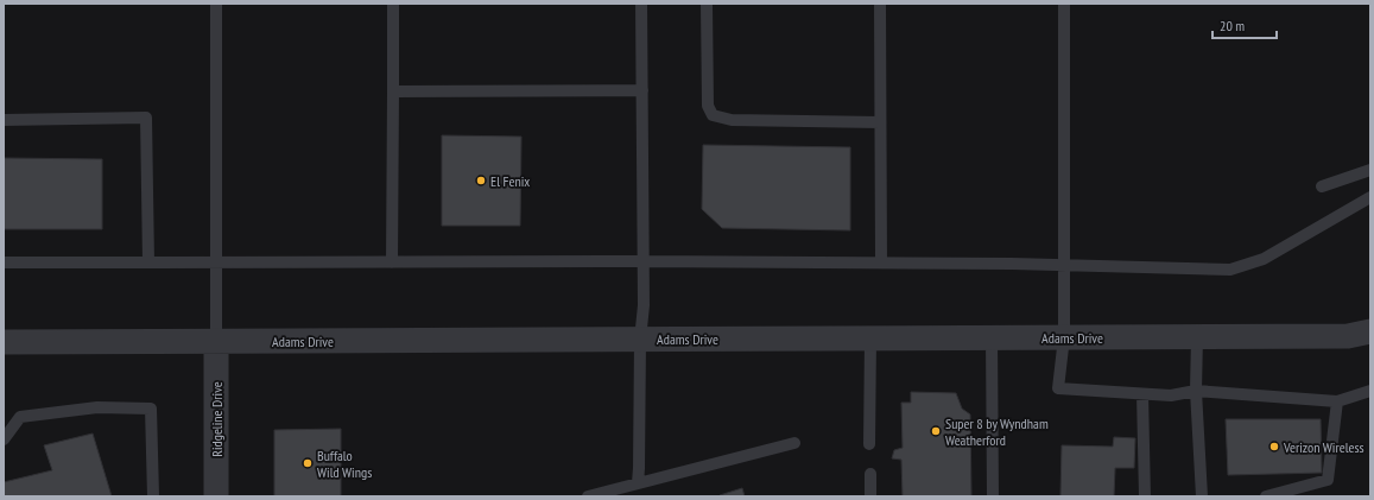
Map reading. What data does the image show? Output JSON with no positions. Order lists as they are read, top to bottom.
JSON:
{
  "streets": {
    "street": ["Adams Drive", "Ridgeline Drive"]
  },
  "crossings": [
    ["Adams Drive", "Ridgeline Drive"]
  ],
  "places": [
    "El Fenix",
    "Super 8 by Wyndham Weatherford",
    "Verizon Wireless",
    "Buffalo Wild Wings"
  ],
  "scale_bar": "20 m"
}
